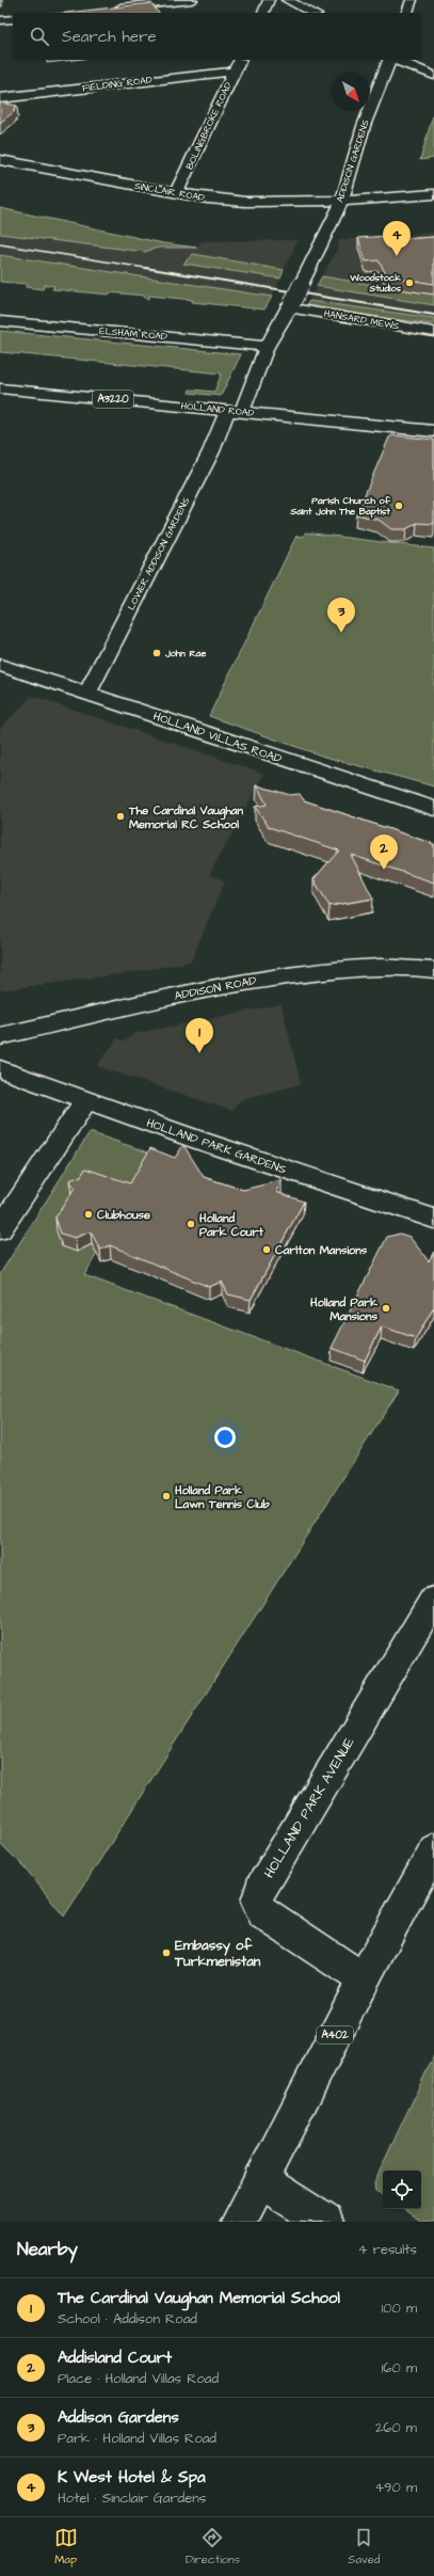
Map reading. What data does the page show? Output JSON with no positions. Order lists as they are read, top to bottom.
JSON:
{
  "streets": {
    "main road": [
      "FIELDING ROAD",
      "BOLINGBROKE ROAD",
      "ADDISON GARDENS",
      "SINCLAIR ROAD",
      "HANSARD MEWS",
      "ELSHAM ROAD",
      "A3220",
      "HOLLAND ROAD",
      "LOWER ADDISON GARDENS",
      "HOLLAND VILLAS ROAD",
      "ADDISON ROAD",
      "HOLLAND PARK GARDENS",
      "HOLLAND PARK AVENUE",
      "A402"
    ]
  },
  "crossings": [
    ["FIELDING ROAD", "BOLINGBROKE ROAD"],
    ["BOLINGBROKE ROAD", "SINCLAIR ROAD"],
    ["ADDISON GARDENS", "SINCLAIR ROAD"],
    ["ADDISON GARDENS", "LOWER ADDISON GARDENS"],
    ["HANSARD MEWS", "LOWER ADDISON GARDENS"],
    ["ELSHAM ROAD", "LOWER ADDISON GARDENS"],
    ["HOLLAND ROAD", "LOWER ADDISON GARDENS"],
    ["LOWER ADDISON GARDENS", "HOLLAND VILLAS ROAD"],
    ["HOLLAND PARK AVENUE", "A402"]
  ],
  "places": [
    "Woodstock Studios",
    "Parish Church of Saint John The Baptist",
    "John Rae",
    "The Cardinal Vaughan Memorial RC School",
    "Clubhouse",
    "Holland Park Court",
    "Carlton Mansions",
    "Holland Park Mansions",
    "Holland Park Lawn Tennis Club",
    "Embassy of Turkmenistan"
  ],
  "north": "bottom right",
  "page": {
    "search": "Search here",
    "pins": [
      "4",
      "3",
      "2",
      "1"
    ],
    "heading": ["Nearby", "4 results"],
    "list": [
      {
        "mark": "1",
        "name": "The Cardinal Vaughan Memorial School",
        "note": "School · Addison Road",
        "value": "100 m"
      },
      {
        "mark": "2",
        "name": "Addisland Court",
        "note": "Place · Holland Villas Road",
        "value": "160 m"
      },
      {
        "mark": "3",
        "name": "Addison Gardens",
        "note": "Park · Holland Villas Road",
        "value": "260 m"
      },
      {
        "mark": "4",
        "name": "K West Hotel & Spa",
        "note": "Hotel · Sinclair Gardens",
        "value": "490 m"
      }
    ],
    "nav": ["Map", "Directions", "Saved"]
  }
}
